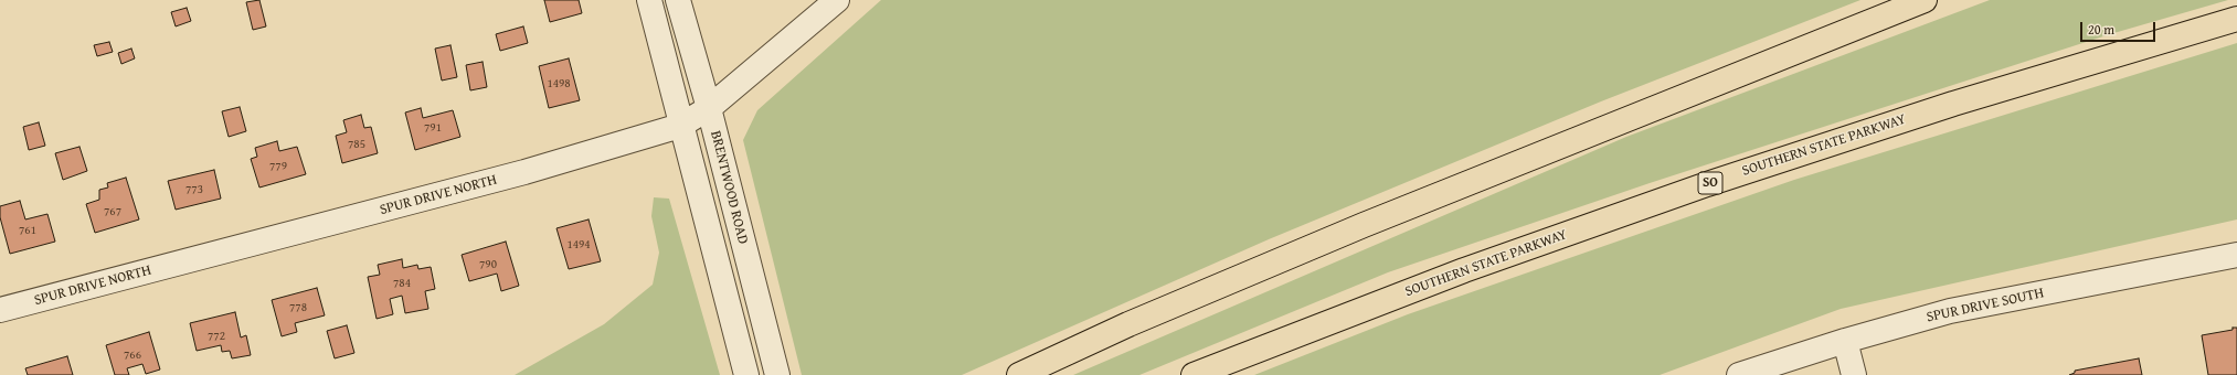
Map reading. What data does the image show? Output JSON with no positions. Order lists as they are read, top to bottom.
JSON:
{
  "streets": {
    "highway": ["SOUTHERN STATE PARKWAY", "SO"],
    "street": ["BRENTWOOD ROAD", "SPUR DRIVE NORTH", "SPUR DRIVE SOUTH"]
  },
  "crossings": [
    ["BRENTWOOD ROAD", "SPUR DRIVE NORTH"]
  ],
  "house_numbers": [
    "1498",
    "791",
    "785",
    "779",
    "773",
    "767",
    "761",
    "1494",
    "790",
    "784",
    "778",
    "772",
    "766"
  ],
  "scale_bar": "20 m"
}
